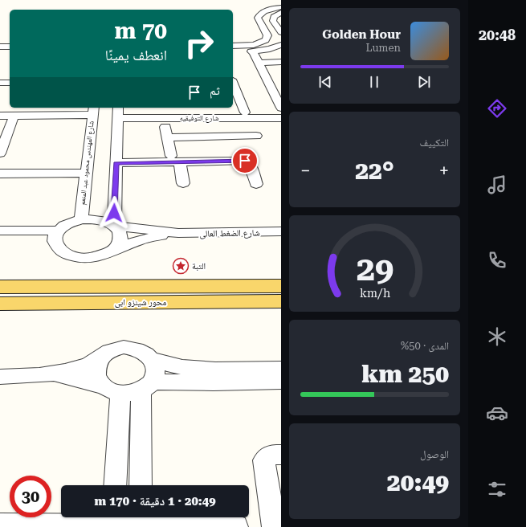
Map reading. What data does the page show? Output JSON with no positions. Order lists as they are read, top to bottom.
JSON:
{
  "streets": {
    "main road": ["محور شينزو ابى"],
    "street": ["شارع التوفيقيه", "شارع المهندس محمود عبد المنعم", "شارع الضغط العالى"]
  },
  "crossings": [
    ["شارع المهندس محمود عبد المنعم", "شارع الضغط العالى"]
  ],
  "places": {
    "place": ["التبة"]
  },
  "page": {
    "tabs": "20:48",
    "turn": ["70 m", "انعطف يمينًا"],
    "song": ["Golden Hour", "Lumen"],
    "then": "ثم",
    "tile": [
      "التكييف",
      ["المدى · 50%", "250 km"],
      ["الوصول", "20:49"]
    ],
    "heat": ["−", "22°", "+"],
    "limit": "30",
    "trip": "20:49 · 1 دقيقة · 170 m",
    "gauge": ["29", "km/h"]
  }
}
